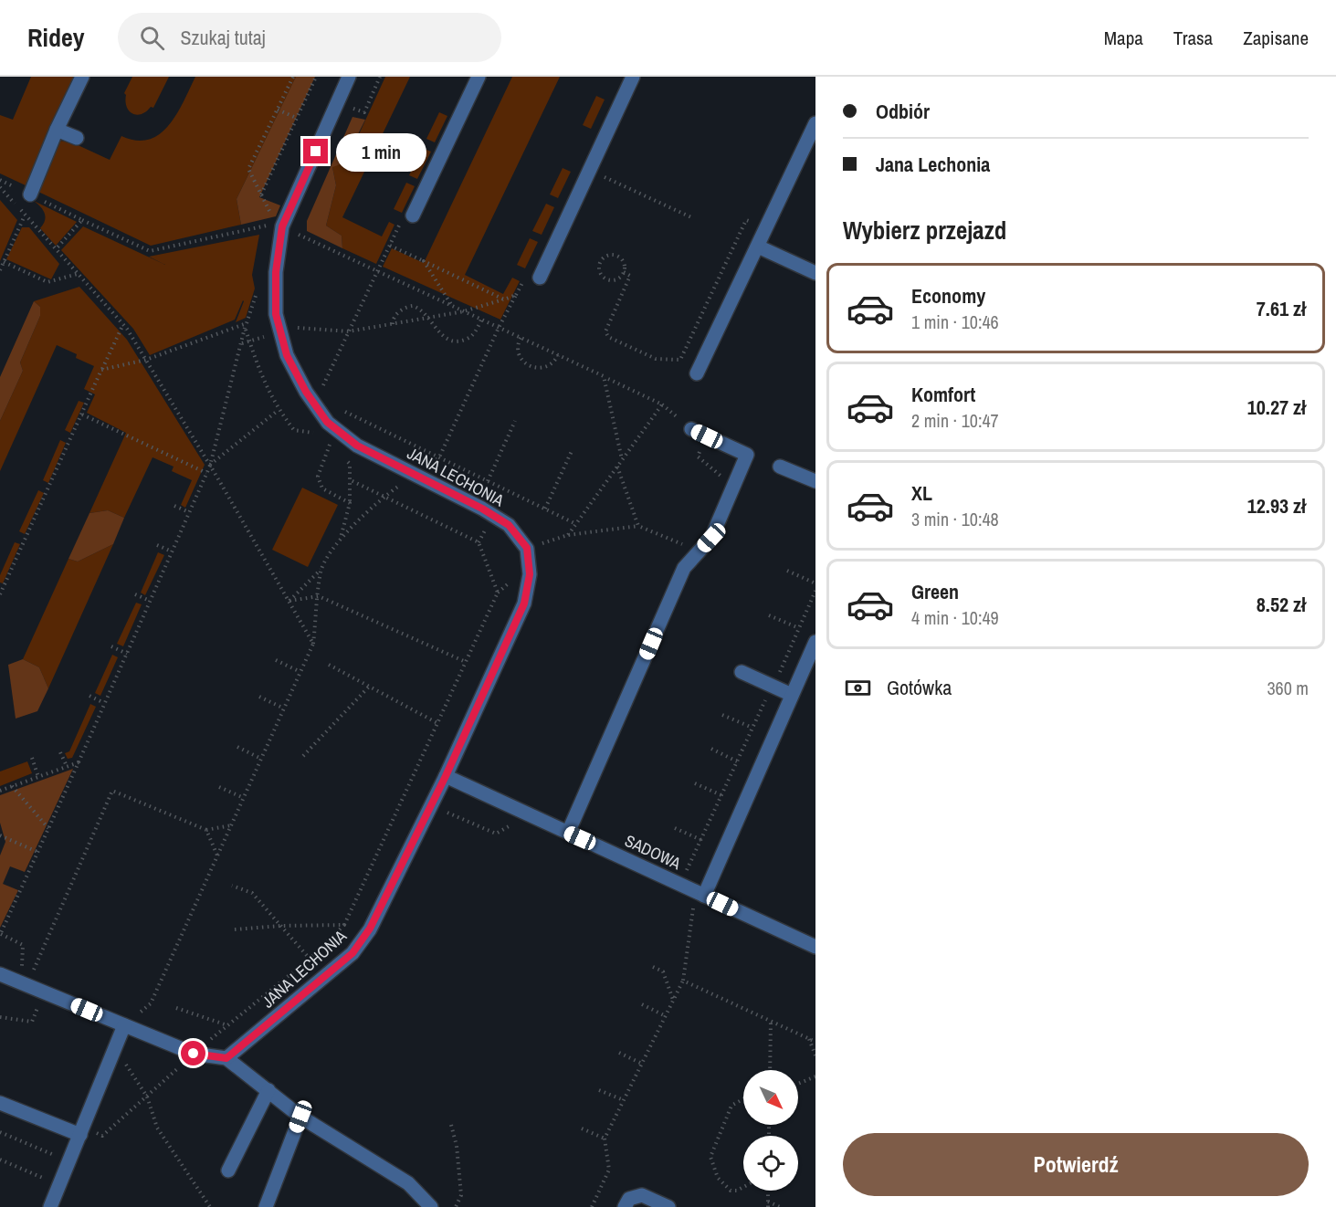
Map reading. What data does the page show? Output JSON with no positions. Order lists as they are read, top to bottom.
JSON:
{
  "streets": {
    "street": ["JANA LECHONIA", "SADOWA"]
  },
  "crossings": [
    ["JANA LECHONIA", "SADOWA"]
  ],
  "north": "bottom right",
  "page": {
    "header": "Ridey",
    "search": "Szukaj tutaj",
    "nav": ["Mapa", "Trasa", "Zapisane"],
    "banner": ["Odbiór", "Jana Lechonia"],
    "bubble": "1 min",
    "heading": "Wybierz przejazd",
    "list": [
      {
        "name": "Economy",
        "note": "1 min · 10:46",
        "value": "7.61 zł"
      },
      {
        "name": "Komfort",
        "note": "2 min · 10:47",
        "value": "10.27 zł"
      },
      {
        "name": "XL",
        "note": "3 min · 10:48",
        "value": "12.93 zł"
      },
      {
        "name": "Green",
        "note": "4 min · 10:49",
        "value": "8.52 zł"
      }
    ],
    "pay": ["Gotówka", "360 m"],
    "buttons": "Potwierdź"
  }
}
